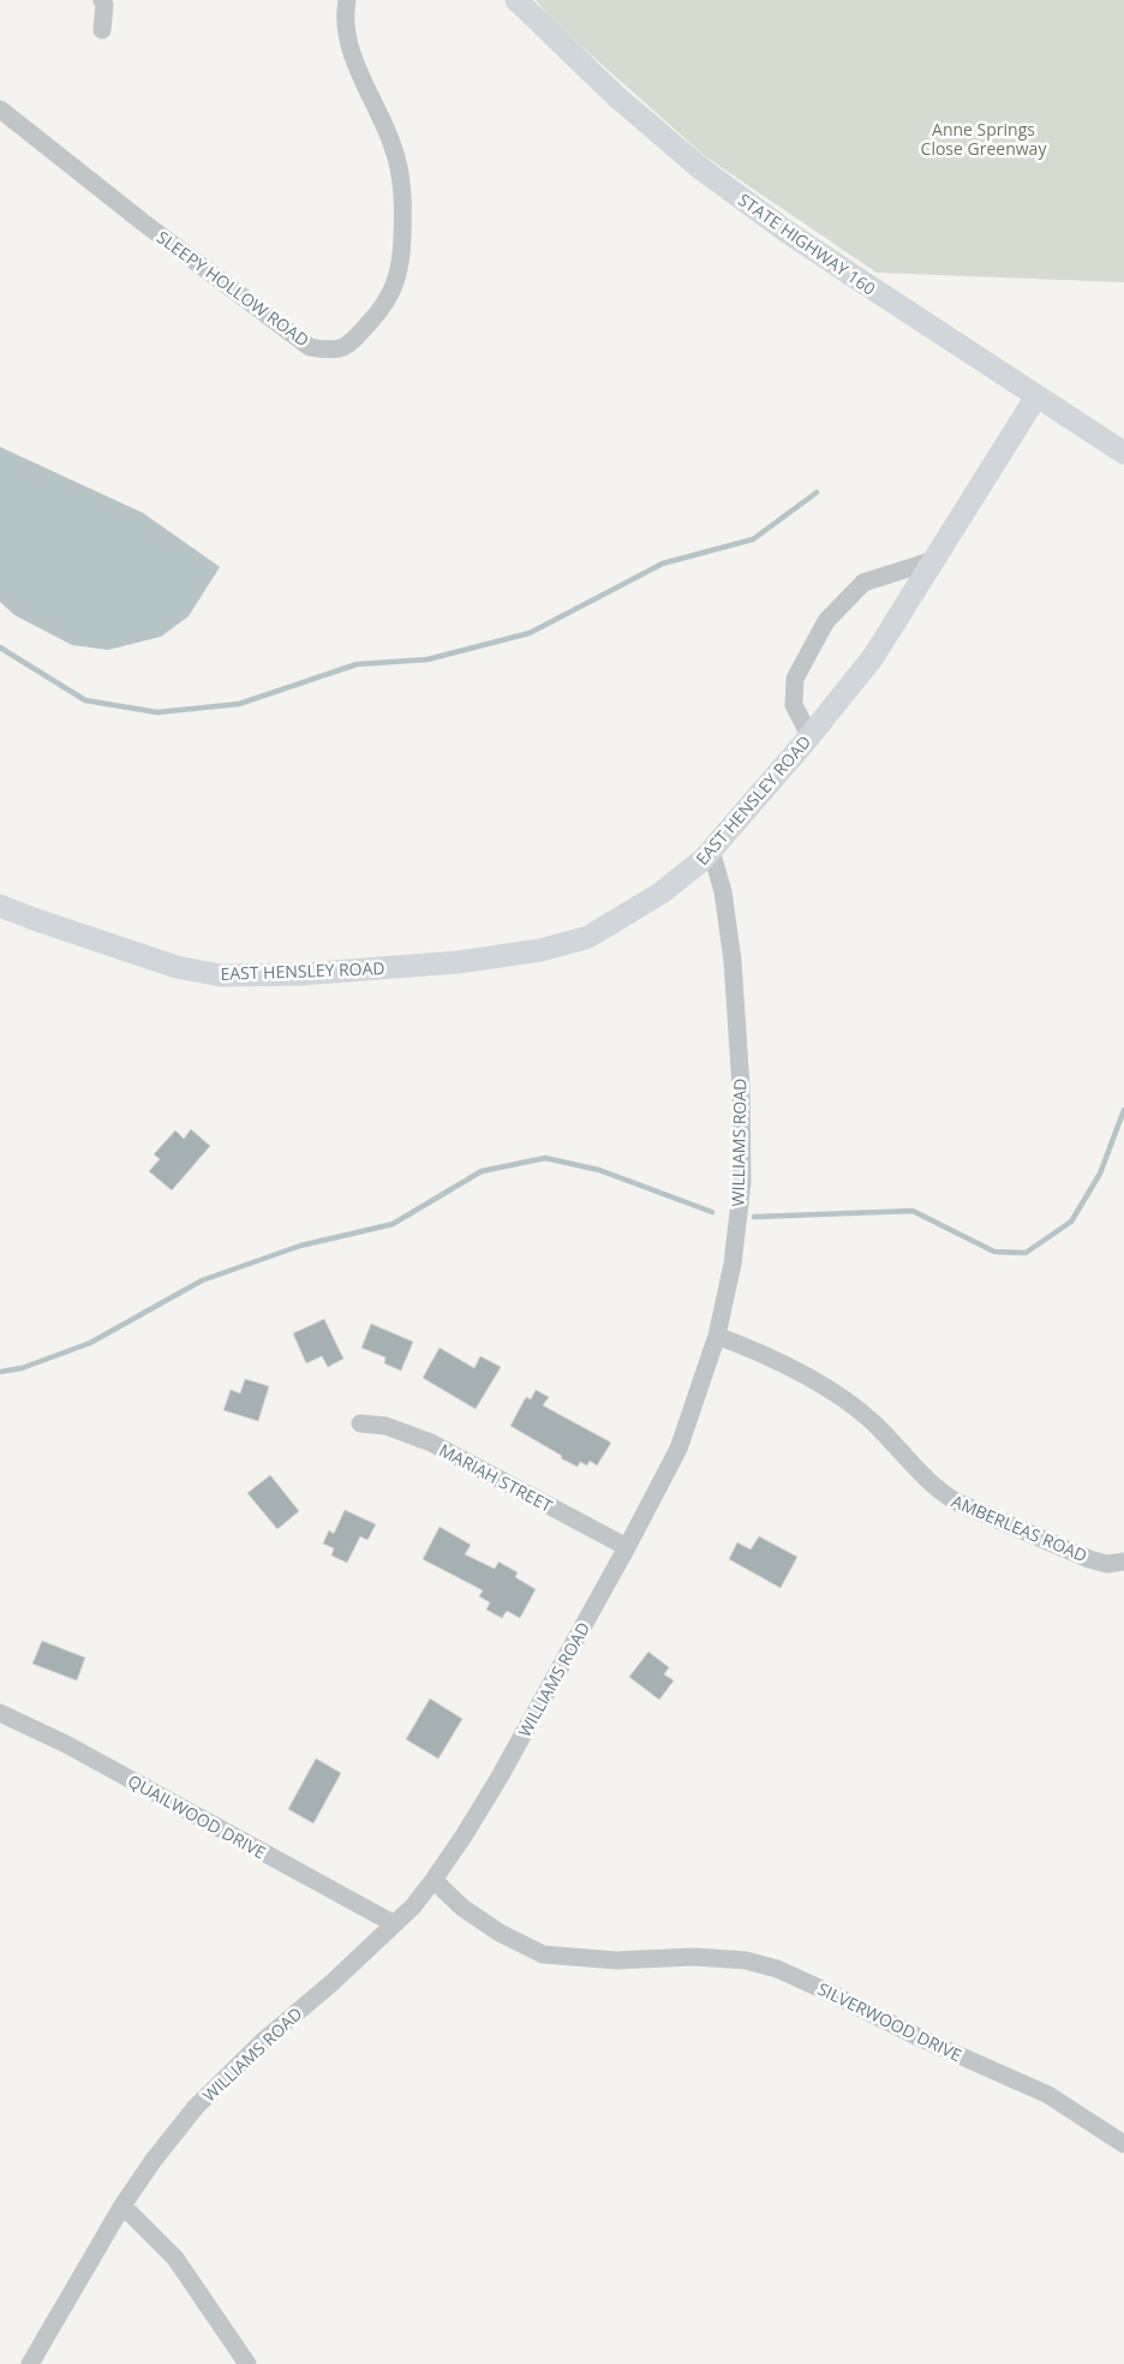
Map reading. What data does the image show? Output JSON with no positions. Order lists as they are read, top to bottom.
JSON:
{
  "streets": {
    "main road": ["STATE HIGHWAY 160", "EAST HENSLEY ROAD"],
    "street": [
      "SLEEPY HOLLOW ROAD",
      "WILLIAMS ROAD",
      "MARIAH STREET",
      "AMBERLEAS ROAD",
      "QUAILWOOD DRIVE",
      "SILVERWOOD DRIVE"
    ]
  },
  "crossings": [
    ["STATE HIGHWAY 160", "EAST HENSLEY ROAD"],
    ["EAST HENSLEY ROAD", "WILLIAMS ROAD"],
    ["WILLIAMS ROAD", "MARIAH STREET"],
    ["WILLIAMS ROAD", "AMBERLEAS ROAD"],
    ["WILLIAMS ROAD", "QUAILWOOD DRIVE"],
    ["WILLIAMS ROAD", "SILVERWOOD DRIVE"]
  ],
  "parks": ["Anne Springs Close Greenway"]
}
